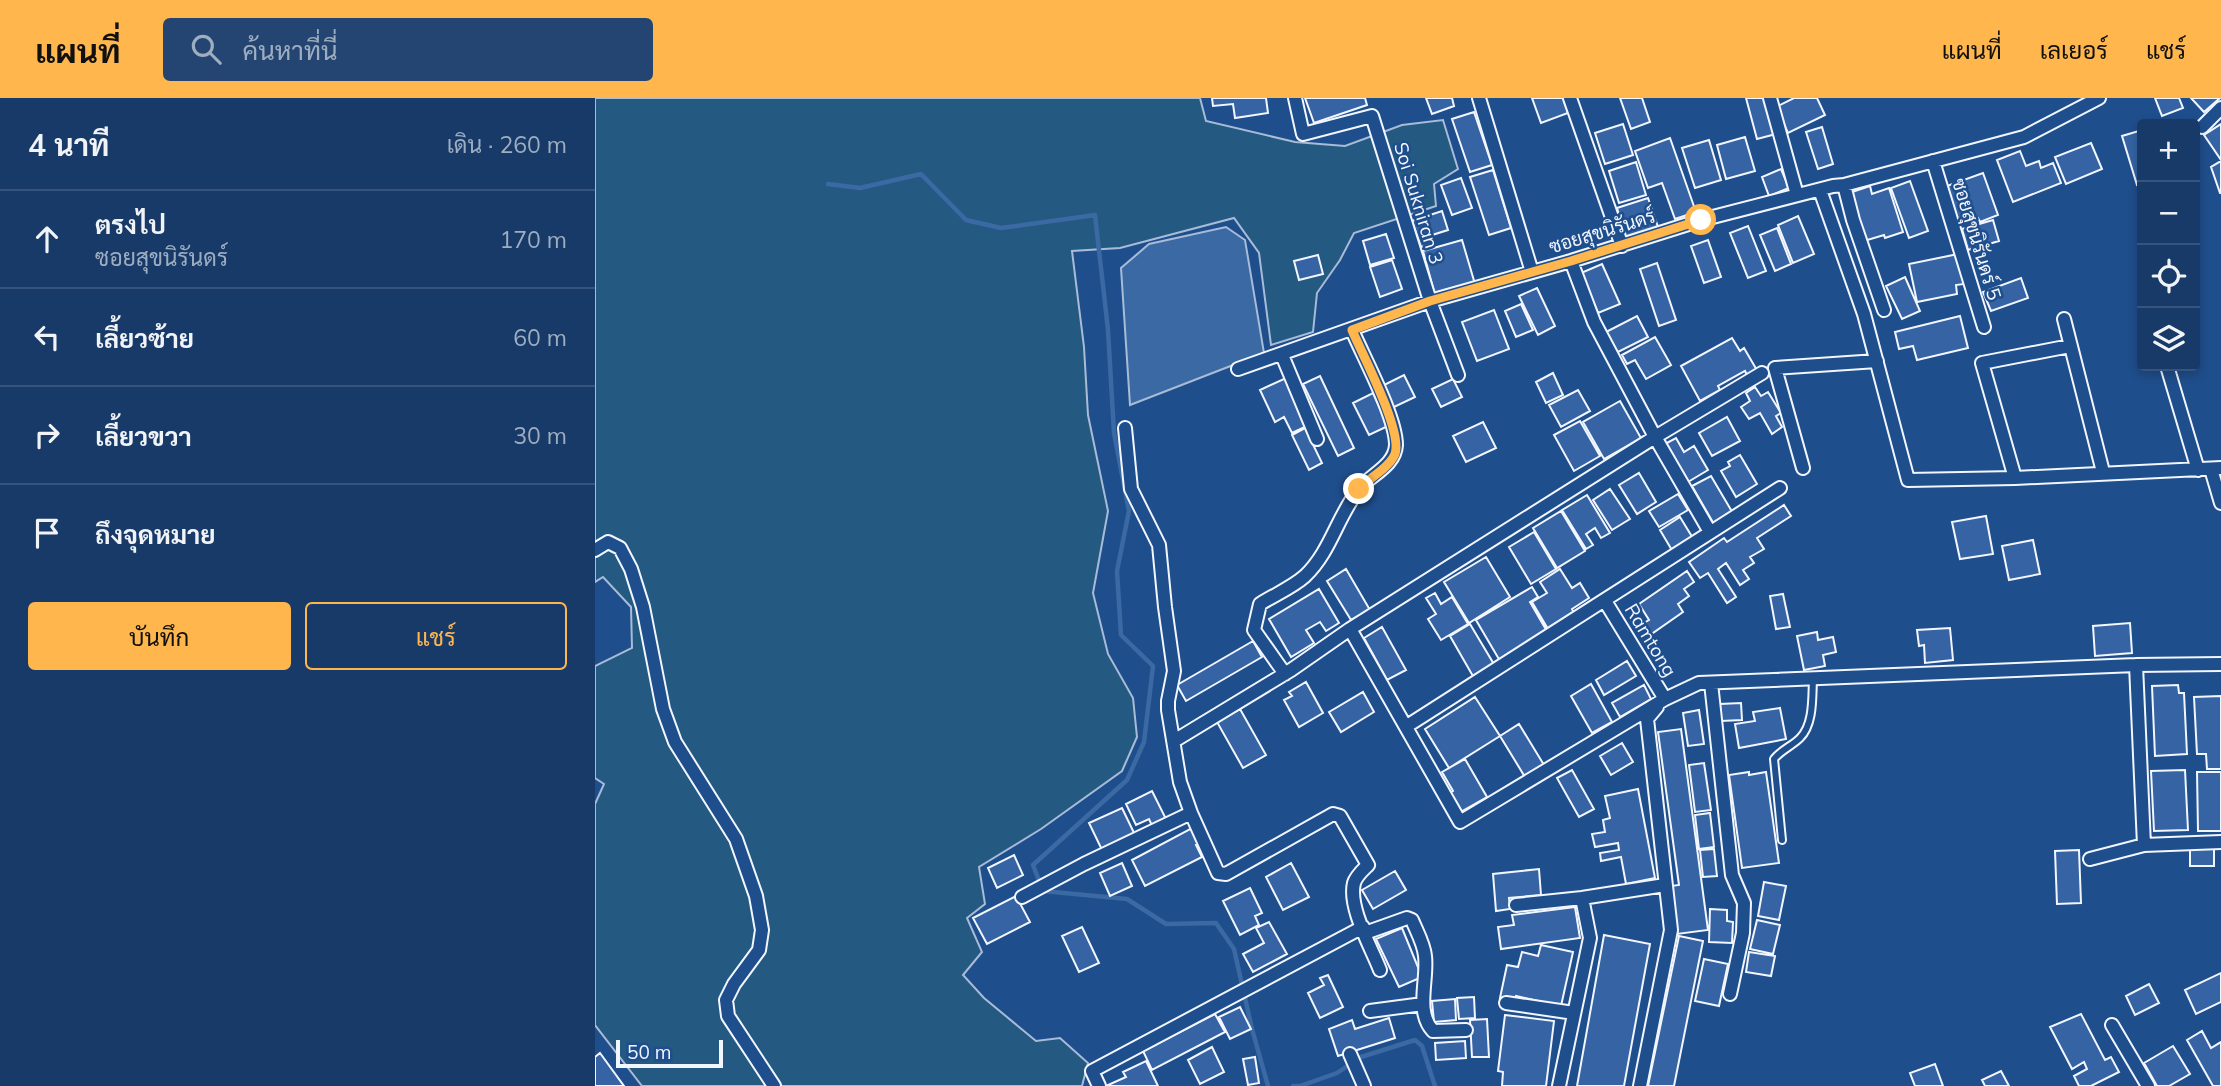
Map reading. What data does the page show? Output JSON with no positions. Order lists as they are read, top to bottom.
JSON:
{
  "streets": {
    "street": [
      "Soi Sukniran 3",
      "ซอยสุขนิรันดร์",
      "ซอยสุขนิรันดร์ 5",
      "Ramtong"
    ]
  },
  "crossings": [
    ["Soi Sukniran 3", "ซอยสุขนิรันดร์"],
    ["ซอยสุขนิรันดร์", "ซอยสุขนิรันดร์ 5"]
  ],
  "scale_bar": "50 m",
  "page": {
    "header": "แผนที่",
    "search": "ค้นหาที่นี่",
    "nav": ["แผนที่", "เลเยอร์", "แชร์"],
    "heading": ["4 นาที", "เดิน · 260 m"],
    "map_buttons": ["+", "−"],
    "list": [
      ["ตรงไป", "ซอยสุขนิรันดร์", "170 m"],
      ["เลี้ยวซ้าย", "60 m"],
      ["เลี้ยวขวา", "30 m"],
      "ถึงจุดหมาย"
    ],
    "buttons": ["บันทึก", "แชร์"],
    "scale": "50 m"
  }
}
